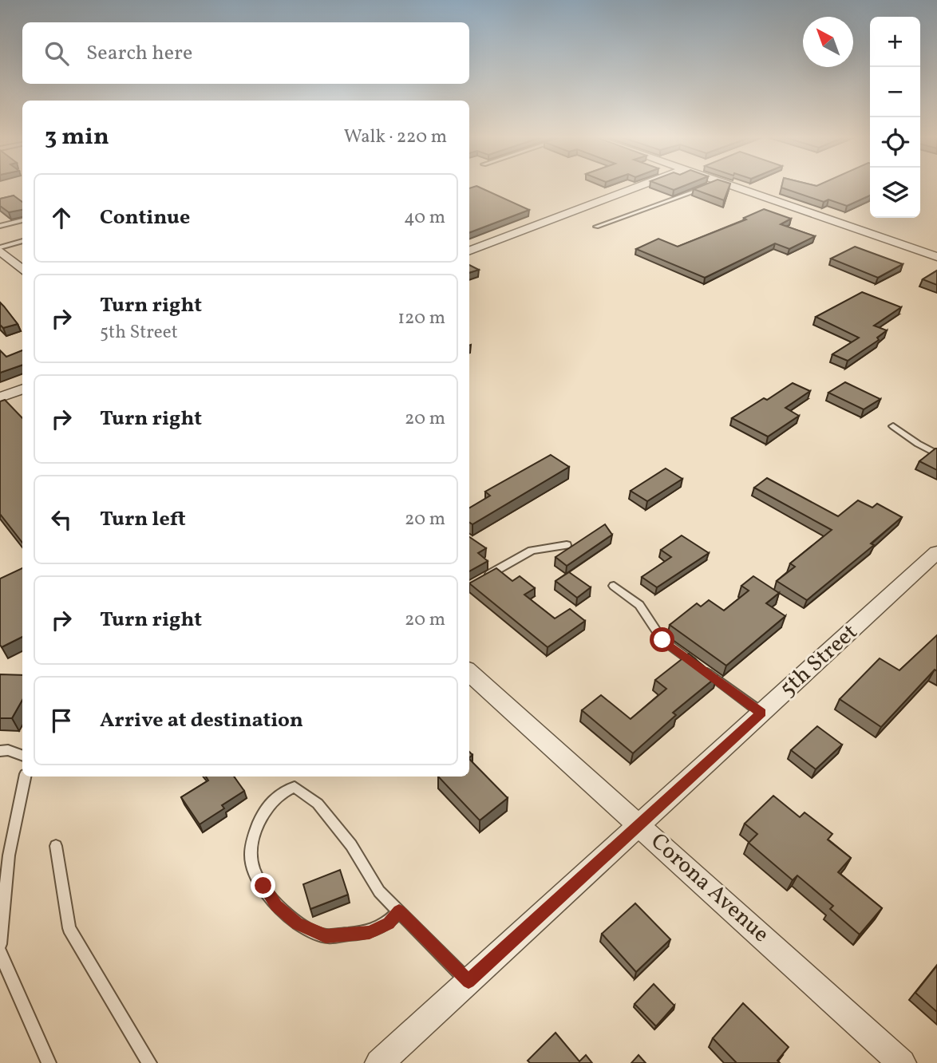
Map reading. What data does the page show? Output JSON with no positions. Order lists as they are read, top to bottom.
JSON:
{
  "streets": {
    "street": ["5th Street", "Corona Avenue"]
  },
  "crossings": [
    ["5th Street", "Corona Avenue"]
  ],
  "north": "top left",
  "page": {
    "map_buttons": ["+", "−"],
    "search": "Search here",
    "heading": ["3 min", "Walk · 220 m"],
    "list": [
      ["Continue", "40 m"],
      ["Turn right", "5th Street", "120 m"],
      ["Turn right", "20 m"],
      ["Turn left", "20 m"],
      ["Turn right", "20 m"],
      "Arrive at destination"
    ]
  }
}
